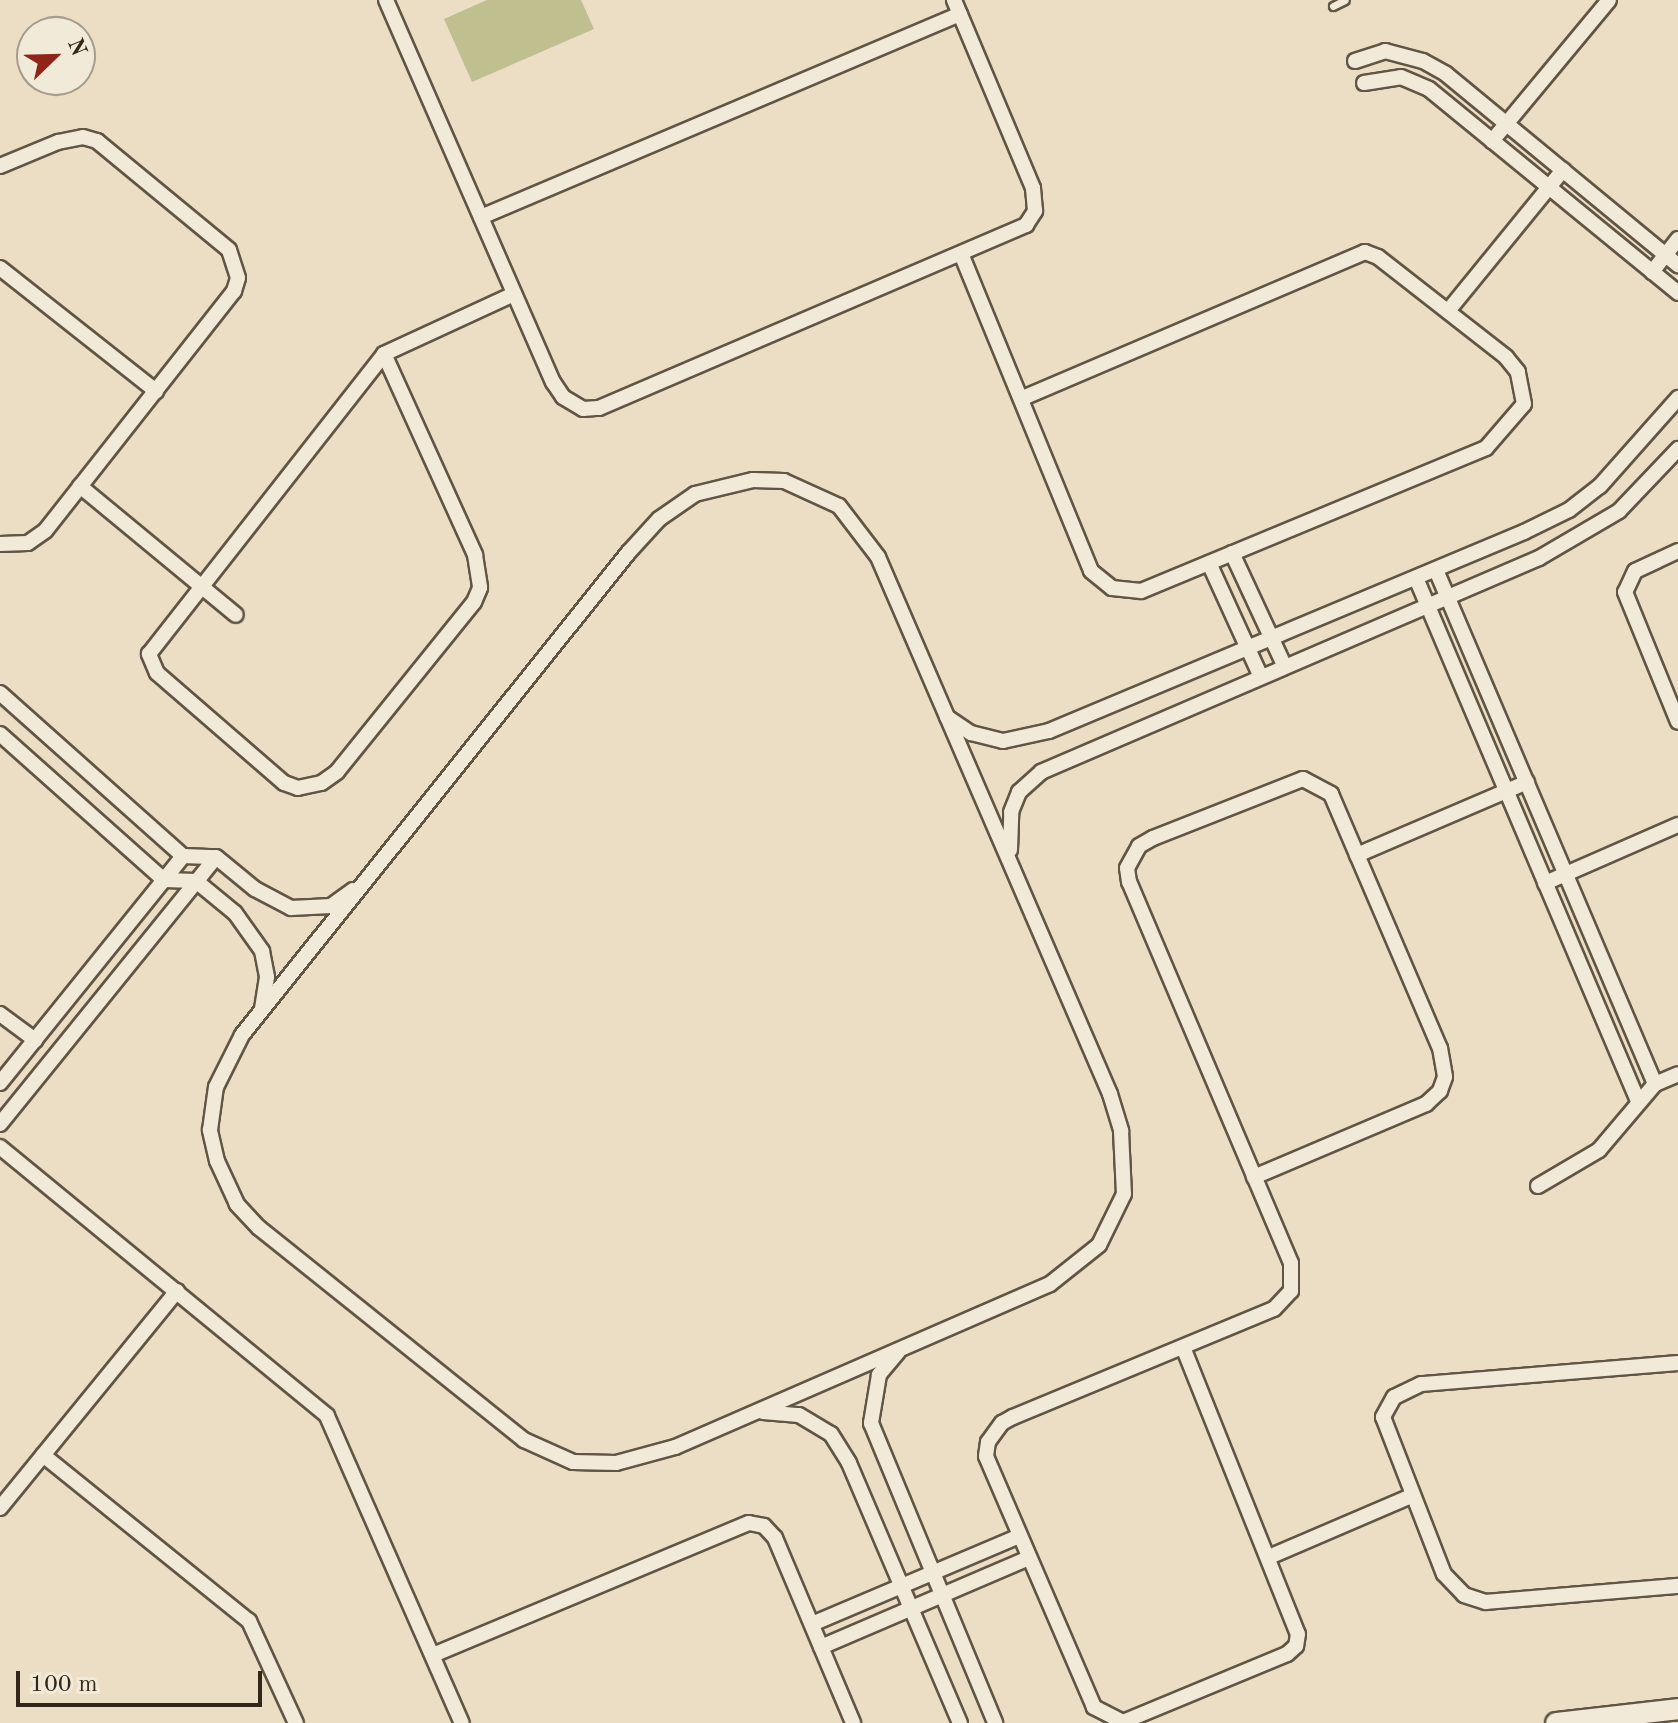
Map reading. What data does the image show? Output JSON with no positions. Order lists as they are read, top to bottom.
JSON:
{
  "scale_bar": "100 m",
  "north": "top right"
}
